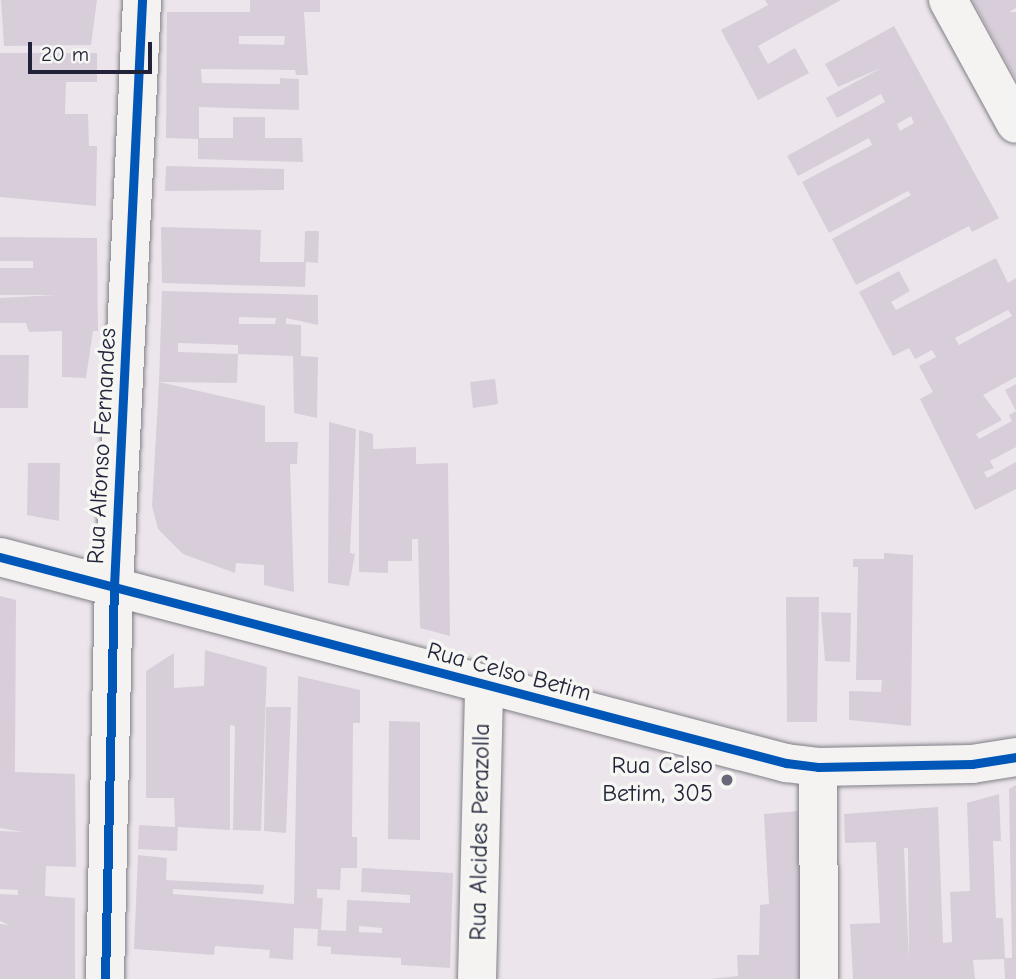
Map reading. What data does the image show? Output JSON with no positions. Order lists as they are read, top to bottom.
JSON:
{
  "streets": {
    "street": ["Rua Alfonso Fernandes", "Rua Celso Betim", "Rua Alcides Perazolla"]
  },
  "crossings": [
    ["Rua Alfonso Fernandes", "Rua Celso Betim"],
    ["Rua Celso Betim", "Rua Alcides Perazolla"]
  ],
  "places": ["Rua Celso Betim, 305"],
  "scale_bar": "20 m"
}
